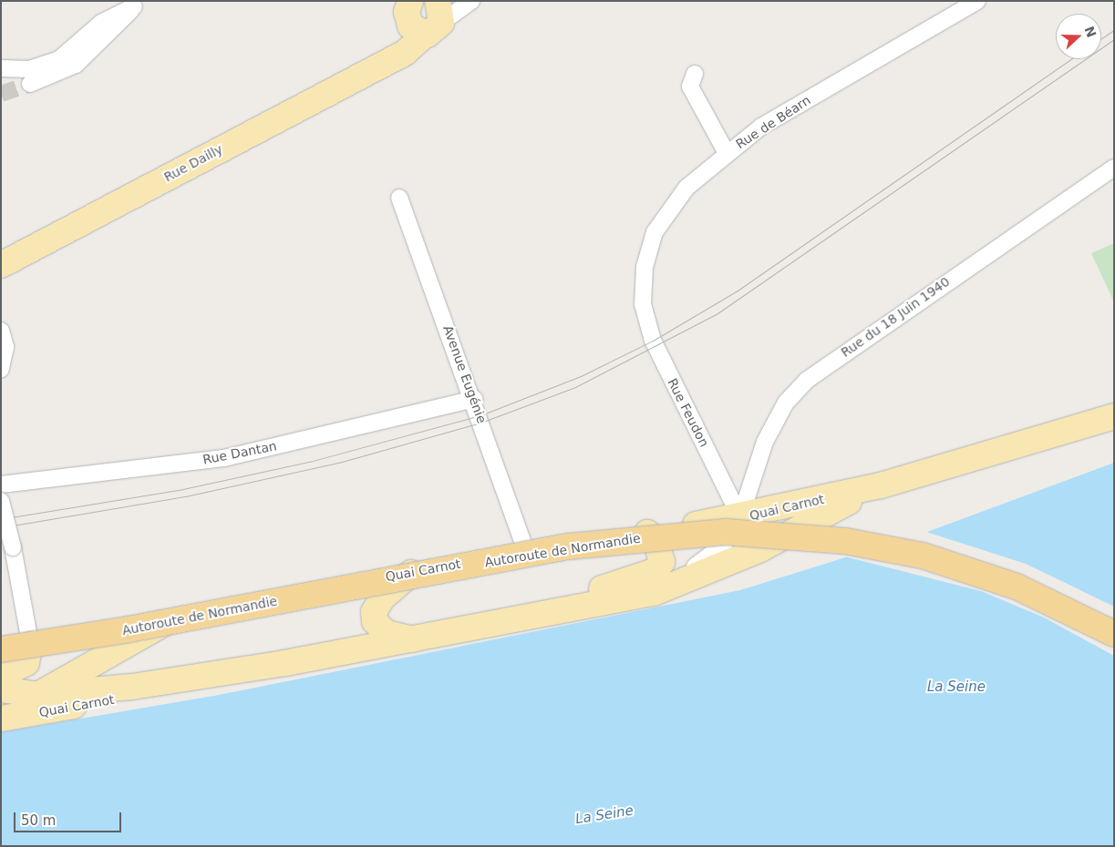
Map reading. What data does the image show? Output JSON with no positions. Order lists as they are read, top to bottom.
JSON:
{
  "streets": {
    "highway": ["Autoroute de Normandie"],
    "main road": ["Rue Dailly", "Quai Carnot"],
    "street": [
      "Rue de Béarn",
      "Rue du 18 Juin 1940",
      "Avenue Eugénie",
      "Rue Feudon",
      "Rue Dantan"
    ]
  },
  "crossings": [
    ["Rue de Béarn", "Rue Feudon"],
    ["Rue du 18 Juin 1940", "Rue Feudon"],
    ["Rue du 18 Juin 1940", "Quai Carnot"],
    ["Avenue Eugénie", "Rue Dantan"],
    ["Avenue Eugénie", "Quai Carnot"],
    ["Rue Feudon", "Quai Carnot"],
    ["Quai Carnot", "Autoroute de Normandie"]
  ],
  "water": ["La Seine"],
  "scale_bar": "50 m",
  "north": "right"
}
